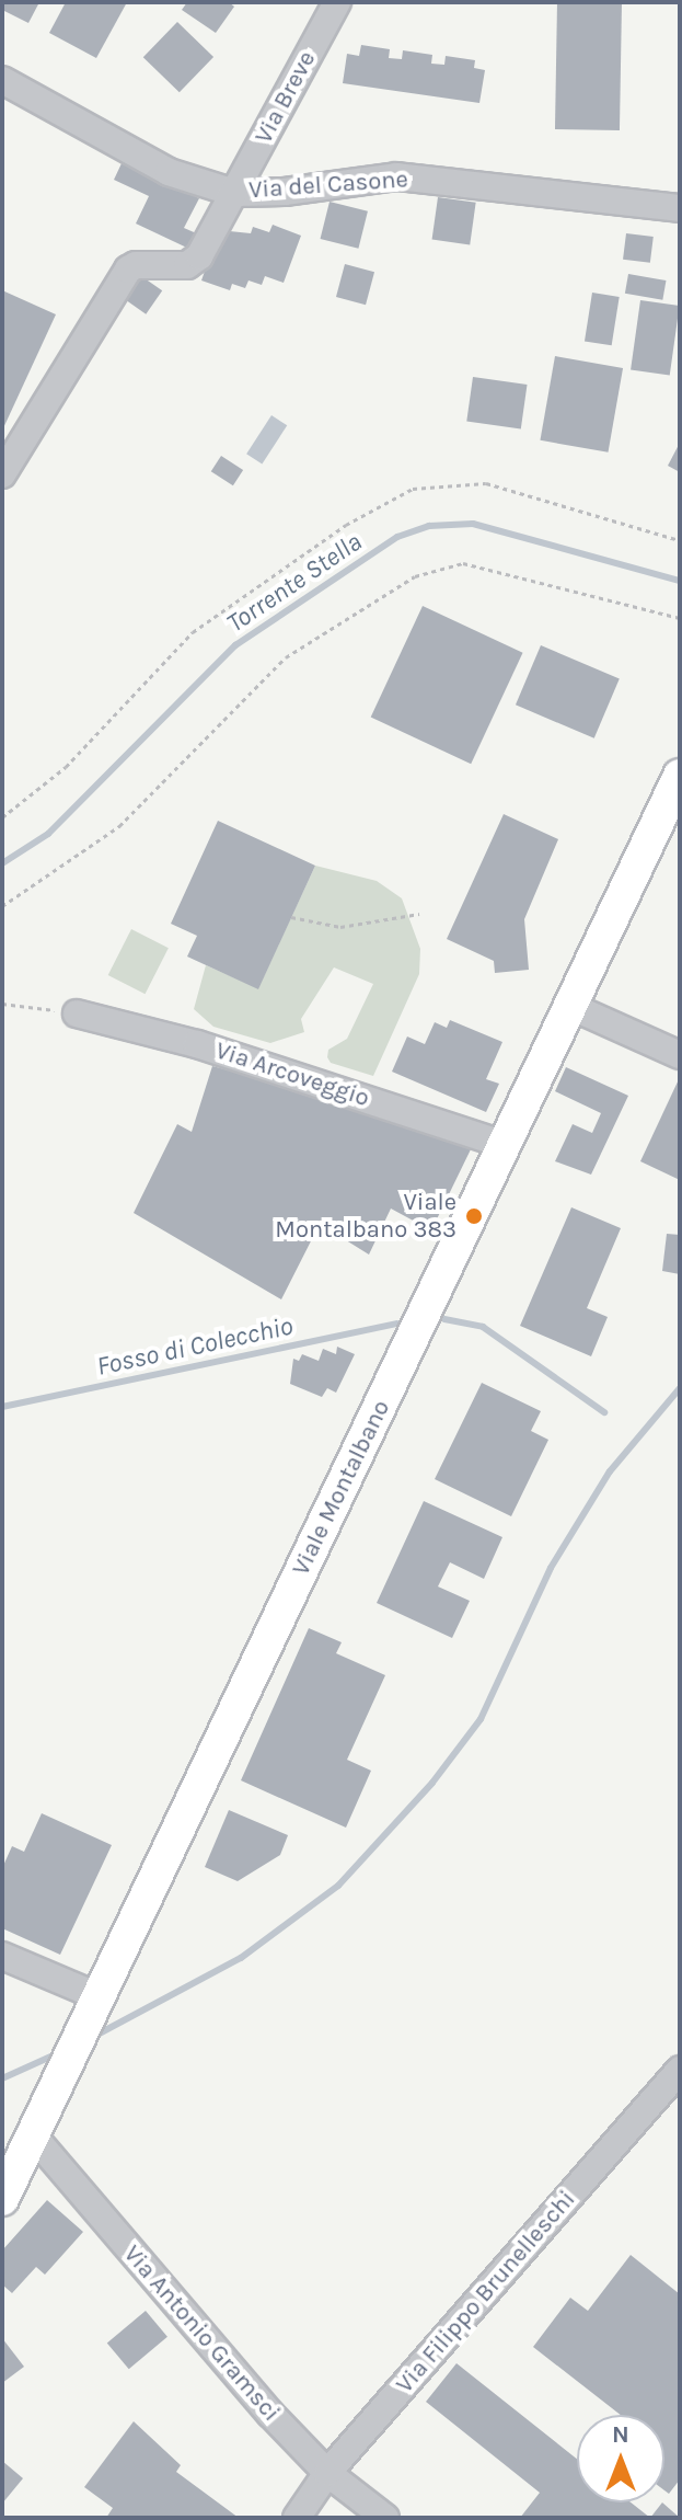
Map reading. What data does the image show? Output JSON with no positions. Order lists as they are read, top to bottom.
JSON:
{
  "streets": {
    "main road": ["Viale Montalbano"],
    "street": [
      "Via Breve",
      "Via del Casone",
      "Via Arcoveggio",
      "Via Filippo Brunelleschi",
      "Via Antonio Gramsci"
    ]
  },
  "crossings": [
    ["Via Breve", "Via del Casone"],
    ["Via Arcoveggio", "Viale Montalbano"],
    ["Viale Montalbano", "Via Antonio Gramsci"],
    ["Via Filippo Brunelleschi", "Via Antonio Gramsci"]
  ],
  "water": ["Torrente Stella", "Fosso di Colecchio"],
  "places": ["Viale Montalbano 383"],
  "north": "top"
}
